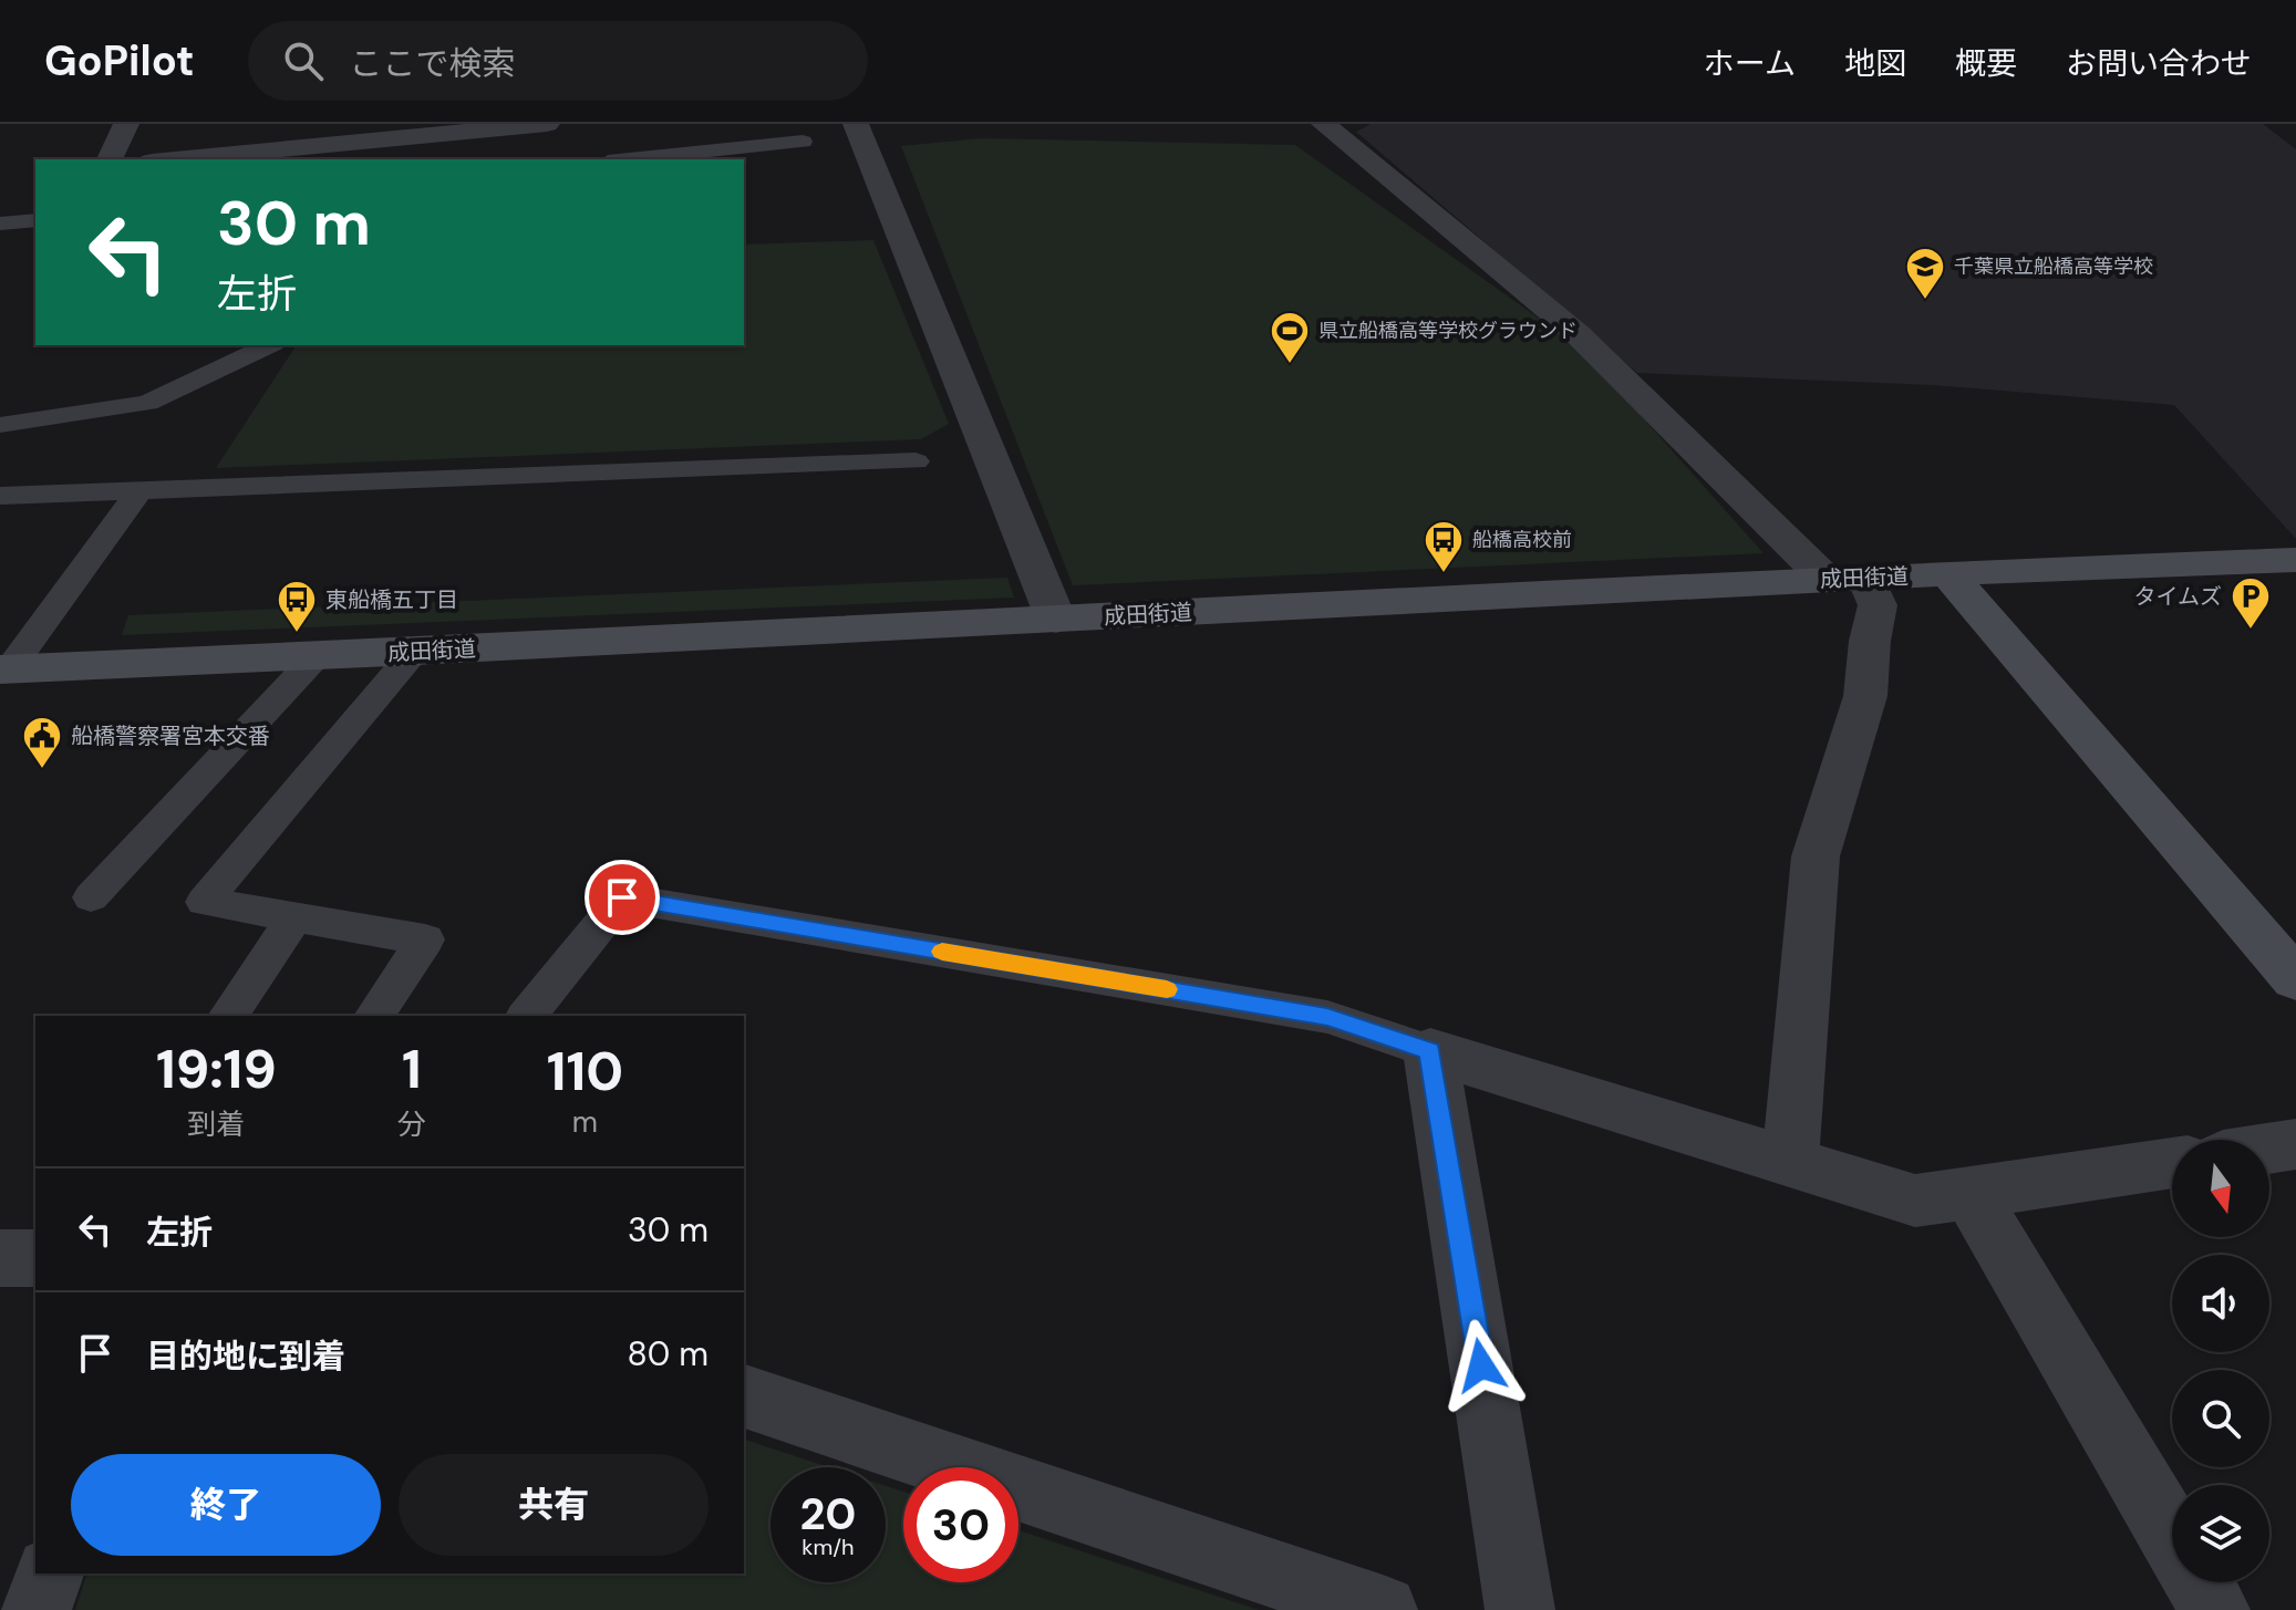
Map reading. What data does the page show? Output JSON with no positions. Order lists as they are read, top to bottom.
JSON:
{
  "streets": {
    "street": ["成田街道"]
  },
  "places": {
    "school or university": ["千葉県立船橋高等学校"],
    "sports": ["県立船橋高等学校グラウンド"],
    "bus stop": ["船橋高校前", "東船橋五丁目"],
    "parking": ["タイムズ"],
    "public building": ["船橋警察署宮本交番"]
  },
  "north": "bottom",
  "page": {
    "header": "GoPilot",
    "search": "ここで検索",
    "nav": [
      "ホーム",
      "地図",
      "概要",
      "お問い合わせ"
    ],
    "turn": ["30 m", "左折"],
    "eta": [
      "19:19",
      "到着",
      "1",
      "分",
      "110",
      "m"
    ],
    "list": [
      {
        "name": "左折",
        "value": "30 m"
      },
      {
        "name": "目的地に到着",
        "value": "80 m"
      }
    ],
    "buttons": ["終了", "共有"],
    "speed": "20 km/h",
    "limit": "30"
  }
}
